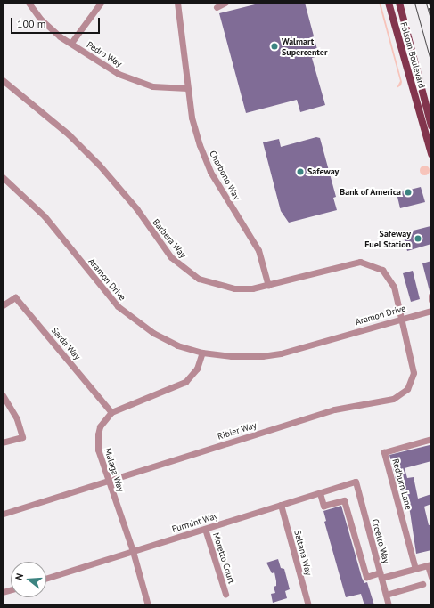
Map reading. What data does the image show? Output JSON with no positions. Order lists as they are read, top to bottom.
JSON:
{
  "streets": {
    "main road": ["Folsom Boulevard"],
    "street": [
      "Pedro Way",
      "Charbono Way",
      "Barbera Way",
      "Aramon Drive",
      "Sarda Way",
      "Ribier Way",
      "Malaga Way",
      "Redburn Lane",
      "Furmint Way",
      "Croetto Way",
      "Saltana Way",
      "Moretto Court"
    ]
  },
  "crossings": [
    ["Pedro Way", "Charbono Way"],
    ["Charbono Way", "Barbera Way"],
    ["Barbera Way", "Aramon Drive"],
    ["Barbera Way", "Ribier Way"],
    ["Aramon Drive", "Ribier Way"],
    ["Aramon Drive", "Malaga Way"],
    ["Sarda Way", "Malaga Way"],
    ["Ribier Way", "Malaga Way"],
    ["Malaga Way", "Furmint Way"],
    ["Furmint Way", "Croetto Way"],
    ["Furmint Way", "Saltana Way"],
    ["Furmint Way", "Moretto Court"]
  ],
  "places": [
    "Walmart Supercenter",
    "Safeway",
    "Bank of America",
    "Safeway Fuel Station"
  ],
  "scale_bar": "100 m",
  "north": "left"
}
